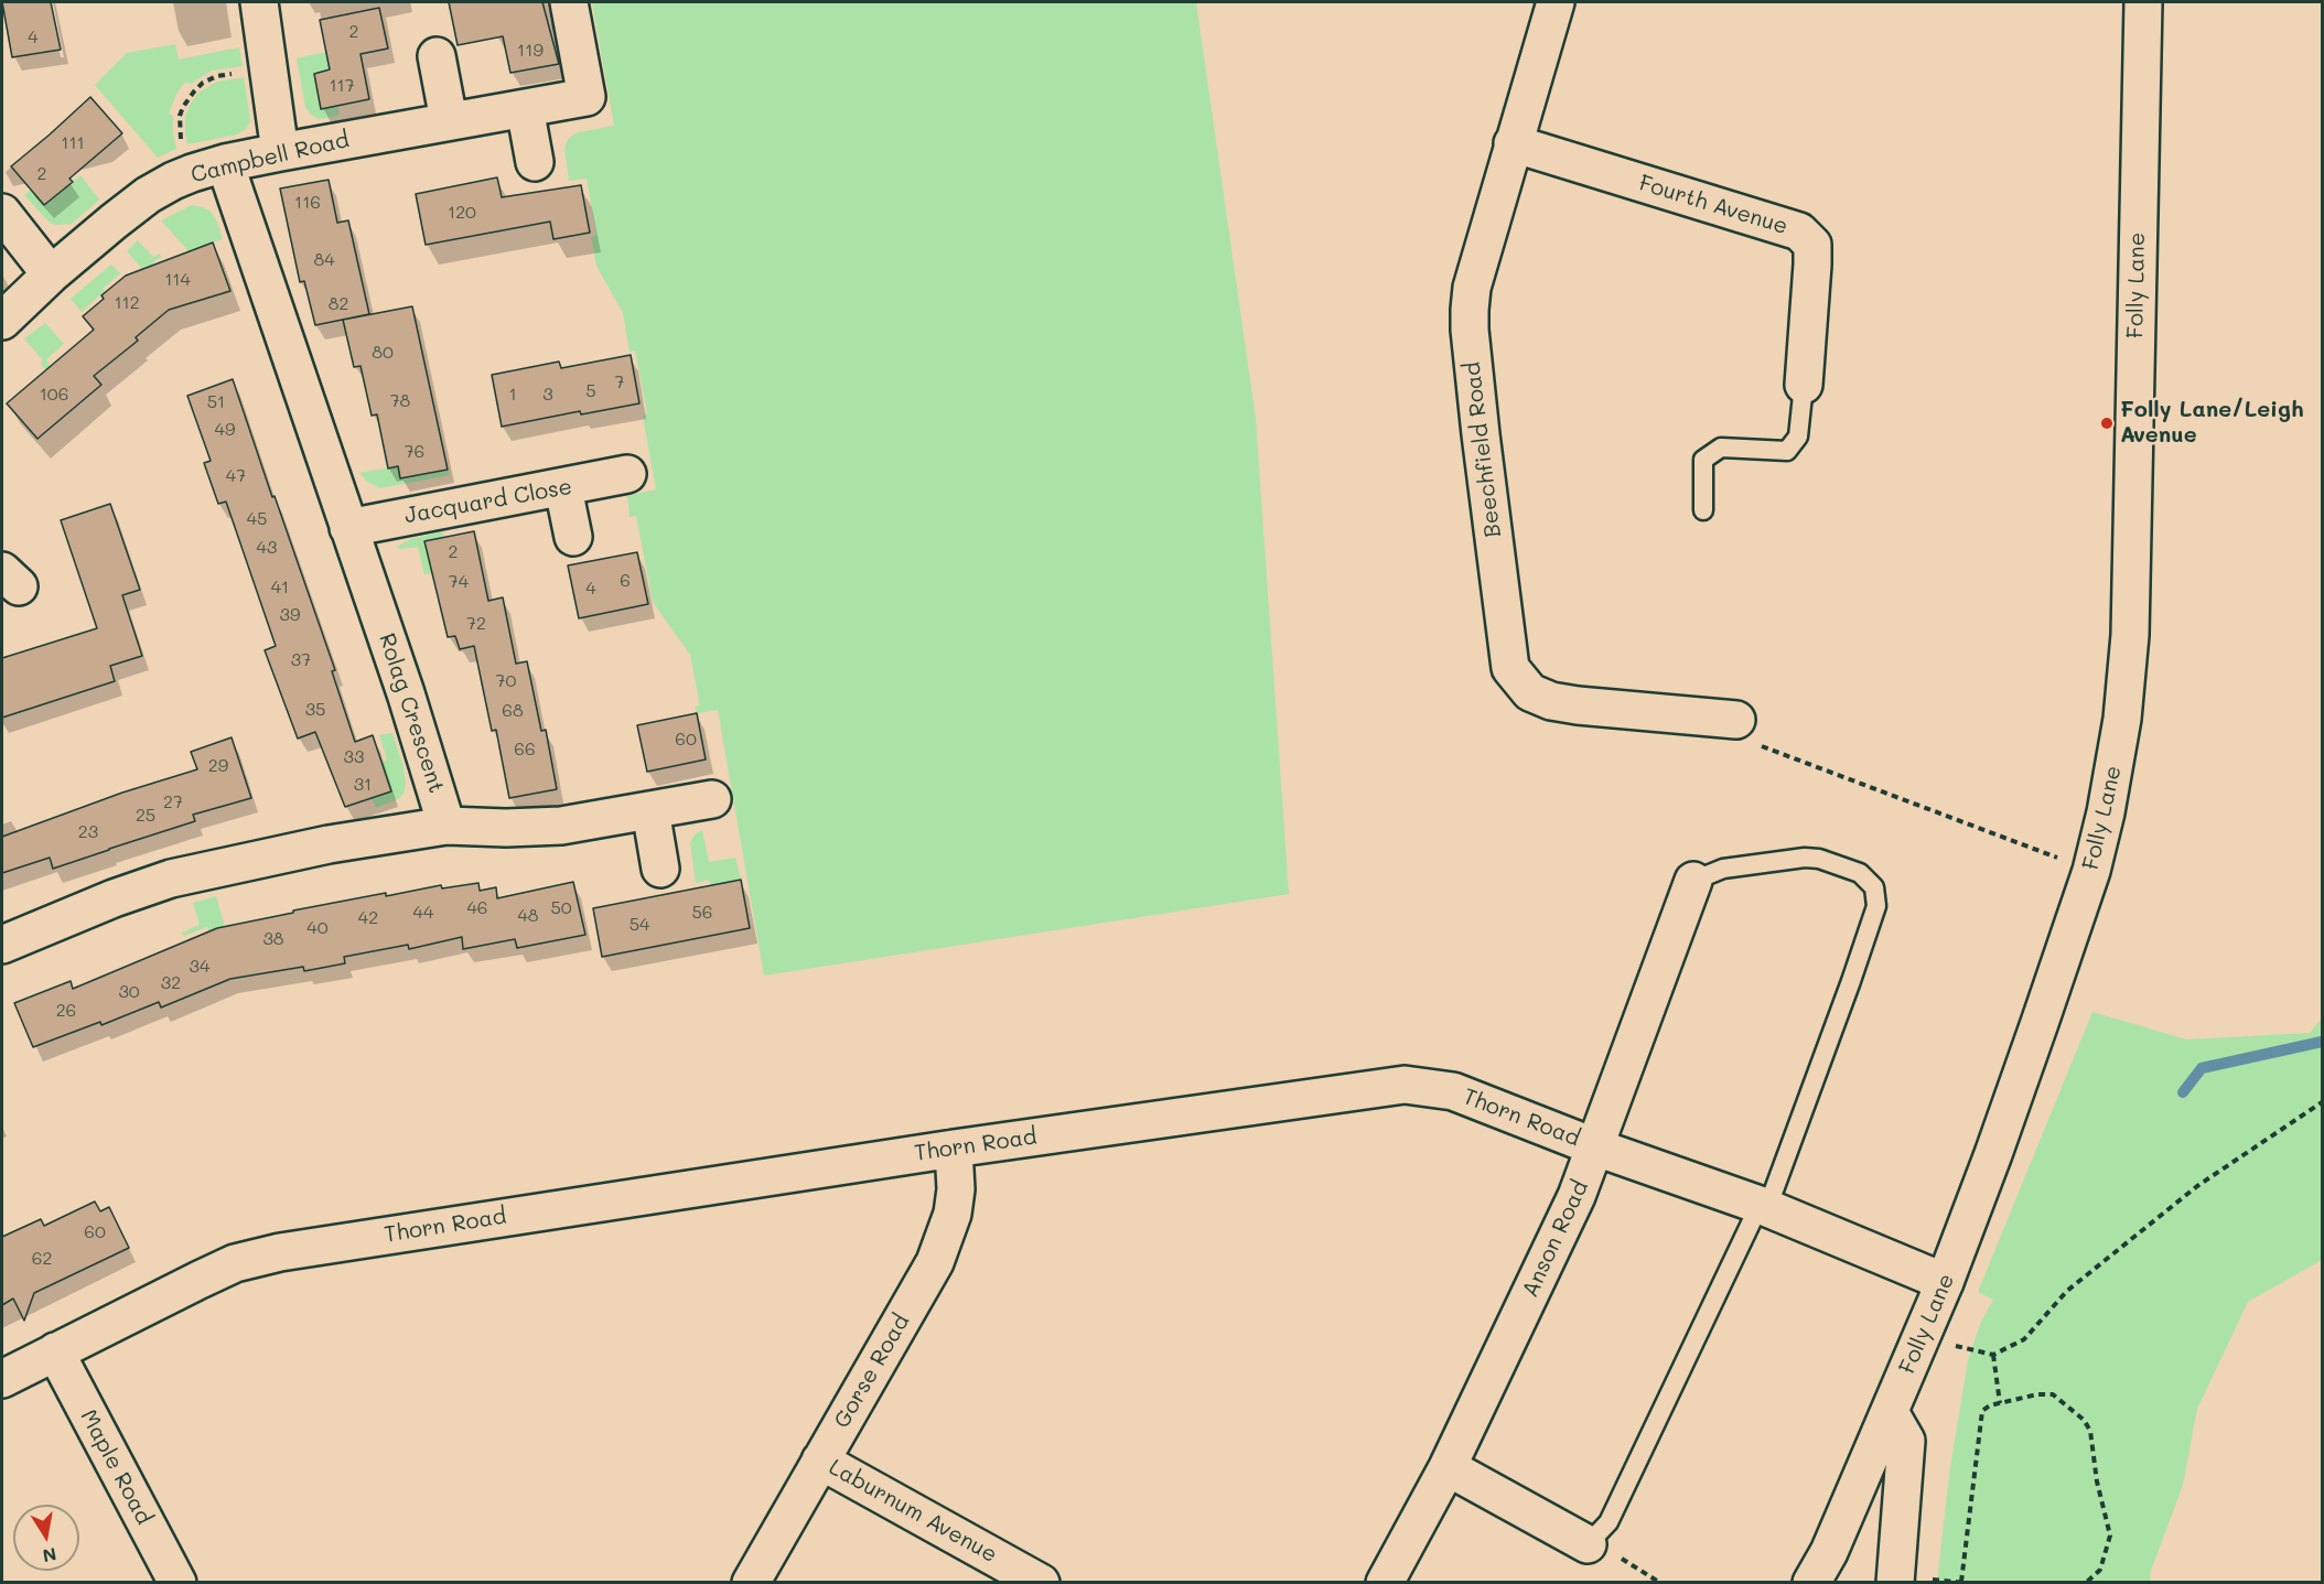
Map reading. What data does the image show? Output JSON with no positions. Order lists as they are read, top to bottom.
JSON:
{
  "streets": {
    "street": [
      "Campbell Road",
      "Fourth Avenue",
      "Folly Lane",
      "Beechfield Road",
      "Jacquard Close",
      "Rolag Crescent",
      "Thorn Road",
      "Anson Road",
      "Gorse Road",
      "Maple Road",
      "Laburnum Avenue"
    ]
  },
  "crossings": [
    ["Campbell Road", "Rolag Crescent"],
    ["Fourth Avenue", "Beechfield Road"],
    ["Folly Lane", "Thorn Road"],
    ["Jacquard Close", "Rolag Crescent"],
    ["Thorn Road", "Anson Road"],
    ["Thorn Road", "Gorse Road"],
    ["Thorn Road", "Maple Road"],
    ["Gorse Road", "Laburnum Avenue"]
  ],
  "places": ["Folly Lane/Leigh Avenue"],
  "house_numbers": [
    "2",
    "4",
    "119",
    "117",
    "111",
    "2",
    "116",
    "120",
    "84",
    "114",
    "112",
    "82",
    "80",
    "7",
    "5",
    "106",
    "1",
    "3",
    "78",
    "51",
    "49",
    "76",
    "47",
    "45",
    "43",
    "2",
    "6",
    "74",
    "41",
    "4",
    "39",
    "72",
    "37",
    "70",
    "35",
    "68",
    "60",
    "66",
    "33",
    "29",
    "31",
    "27",
    "25",
    "23",
    "46",
    "50",
    "44",
    "56",
    "48",
    "42",
    "54",
    "40",
    "38",
    "34",
    "32",
    "30",
    "26",
    "60",
    "62"
  ],
  "north": "bottom"
}
